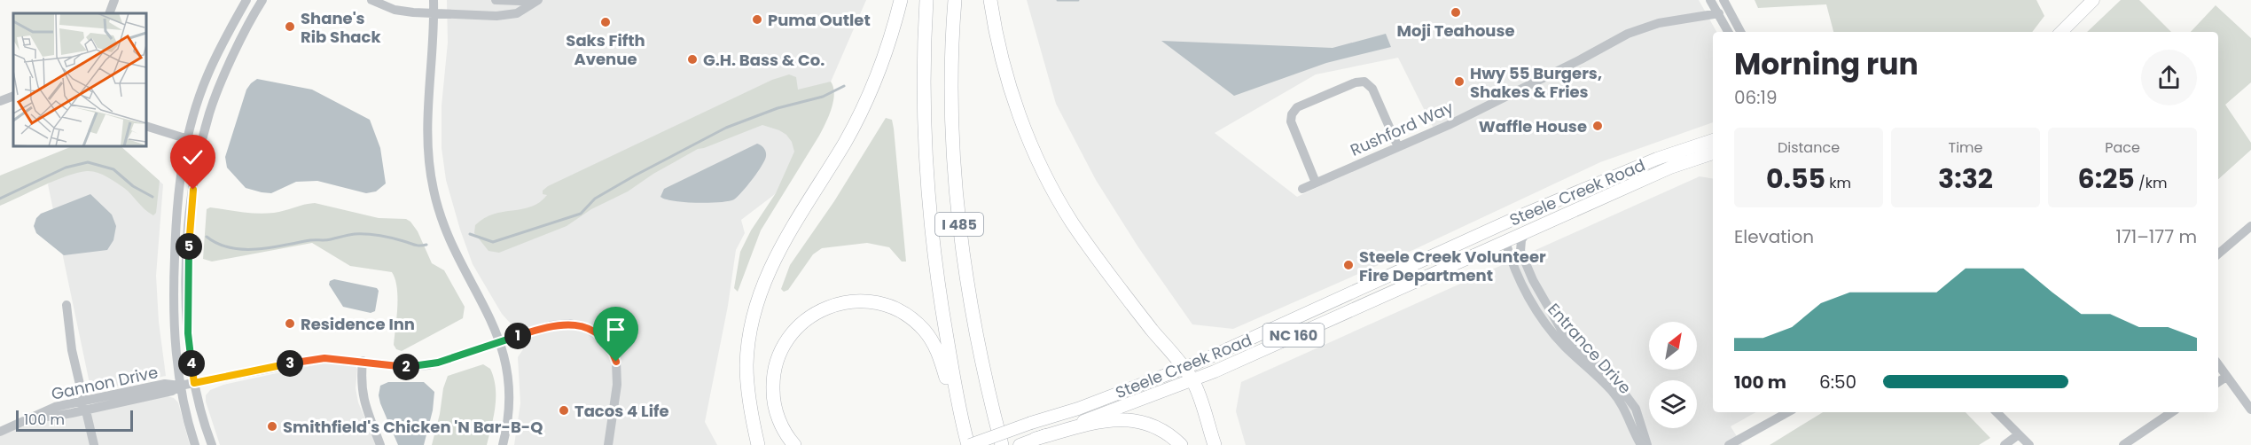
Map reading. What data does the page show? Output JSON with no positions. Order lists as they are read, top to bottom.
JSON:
{
  "streets": {
    "highway": ["I 485"],
    "main road": ["Steele Creek Road", "NC 160"],
    "street": ["Rushford Way", "Entrance Drive", "Gannon Drive"]
  },
  "crossings": [
    ["Steele Creek Road", "I 485"],
    ["Steele Creek Road", "Entrance Drive"]
  ],
  "places": [
    "Moji Teahouse",
    "Puma Outlet",
    "Saks Fifth Avenue",
    "Shane's Rib Shack",
    "G.H. Bass & Co.",
    "Hwy 55 Burgers, Shakes & Fries",
    "Waffle House",
    "Steele Creek Volunteer Fire Department",
    "Residence Inn",
    "Tacos 4 Life",
    "Smithfield's Chicken 'N Bar-B-Q"
  ],
  "scale_bar": "100 m",
  "north": "top right",
  "page": {
    "heading": ["Morning run", "06:19"],
    "stats": [
      ["Distance", "0.55 km"],
      ["Time", "3:32"],
      ["Pace", "6:25 /km"]
    ],
    "chart": ["Elevation", "171–177 m"],
    "pins": [
      "5",
      "1",
      "3",
      "4",
      "2"
    ],
    "list": [
      {
        "name": "100 m",
        "note": "6:50"
      }
    ],
    "scale": "100 m"
  }
}
